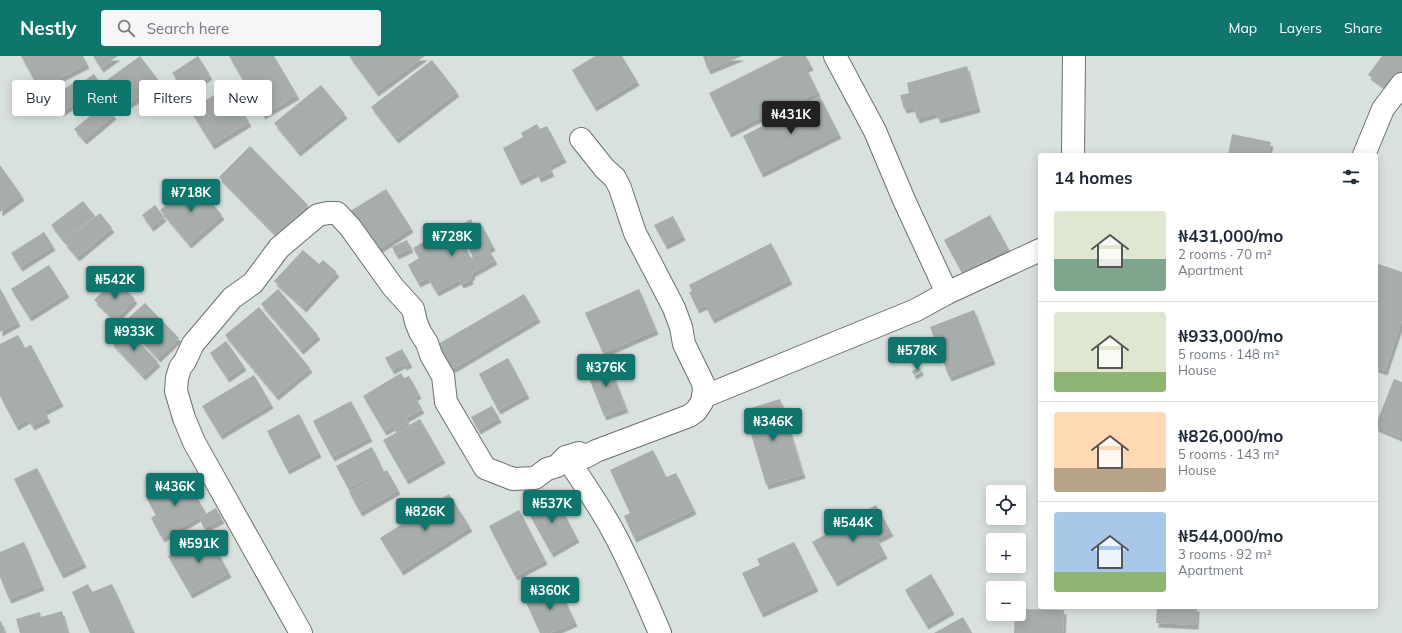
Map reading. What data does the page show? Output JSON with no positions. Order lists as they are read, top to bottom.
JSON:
{
  "page": {
    "header": "Nestly",
    "search": "Search here",
    "nav": ["Map", "Layers", "Share"],
    "chip": [
      "Buy",
      "Rent",
      "Filters",
      "New"
    ],
    "price": [
      "₦431K",
      "₦718K",
      "₦728K",
      "₦542K",
      "₦933K",
      "₦578K",
      "₦376K",
      "₦346K",
      "₦436K",
      "₦537K",
      "₦826K",
      "₦544K",
      "₦591K",
      "₦360K"
    ],
    "heading": "14 homes",
    "list": [
      {
        "name": "₦431,000/mo",
        "note": "2 rooms · 70 m² · Apartment"
      },
      {
        "name": "₦933,000/mo",
        "note": "5 rooms · 148 m² · House"
      },
      {
        "name": "₦826,000/mo",
        "note": "5 rooms · 143 m² · House"
      },
      {
        "name": "₦544,000/mo",
        "note": "3 rooms · 92 m² · Apartment"
      }
    ],
    "map_buttons": ["+", "−"]
  }
}
